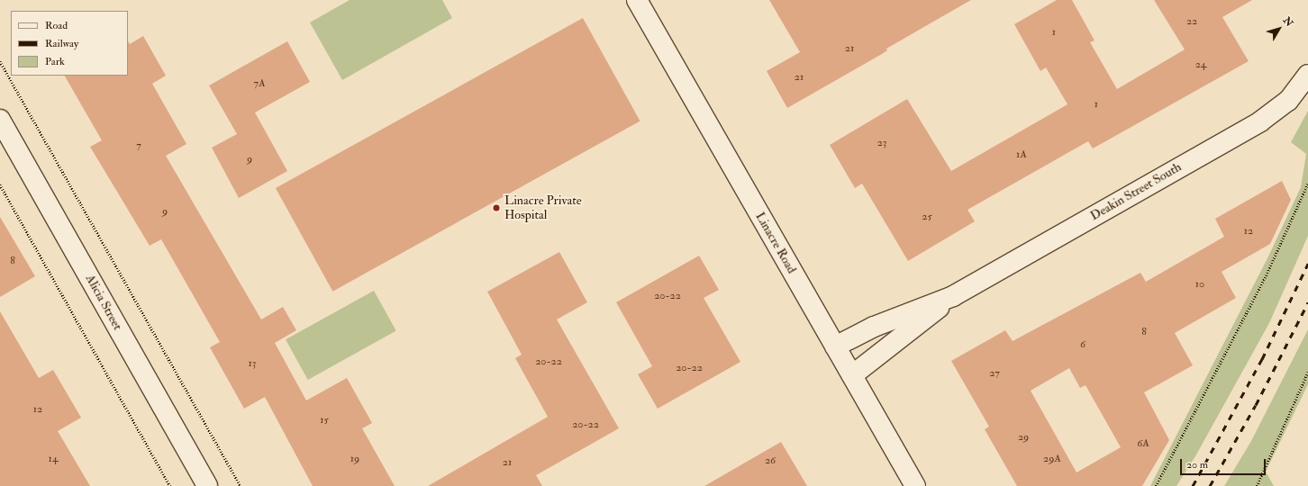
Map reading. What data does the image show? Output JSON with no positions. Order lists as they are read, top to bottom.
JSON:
{
  "streets": {
    "street": ["Deakin Street South", "Linacre Road", "Alicia Street"]
  },
  "crossings": [
    ["Deakin Street South", "Linacre Road"]
  ],
  "places": ["Linacre Private Hospital"],
  "house_numbers": [
    "22",
    "1",
    "21",
    "24",
    "21",
    "7A",
    "1",
    "23",
    "7",
    "1A",
    "9",
    "9",
    "25",
    "12",
    "8",
    "10",
    "20-22",
    "8",
    "6",
    "20-22",
    "13",
    "20-22",
    "27",
    "12",
    "15",
    "20-22",
    "29",
    "6A",
    "14",
    "19",
    "29A",
    "26",
    "21"
  ],
  "legend": ["Road", "Railway", "Park"],
  "scale_bar": "20 m",
  "north": "top right"
}
